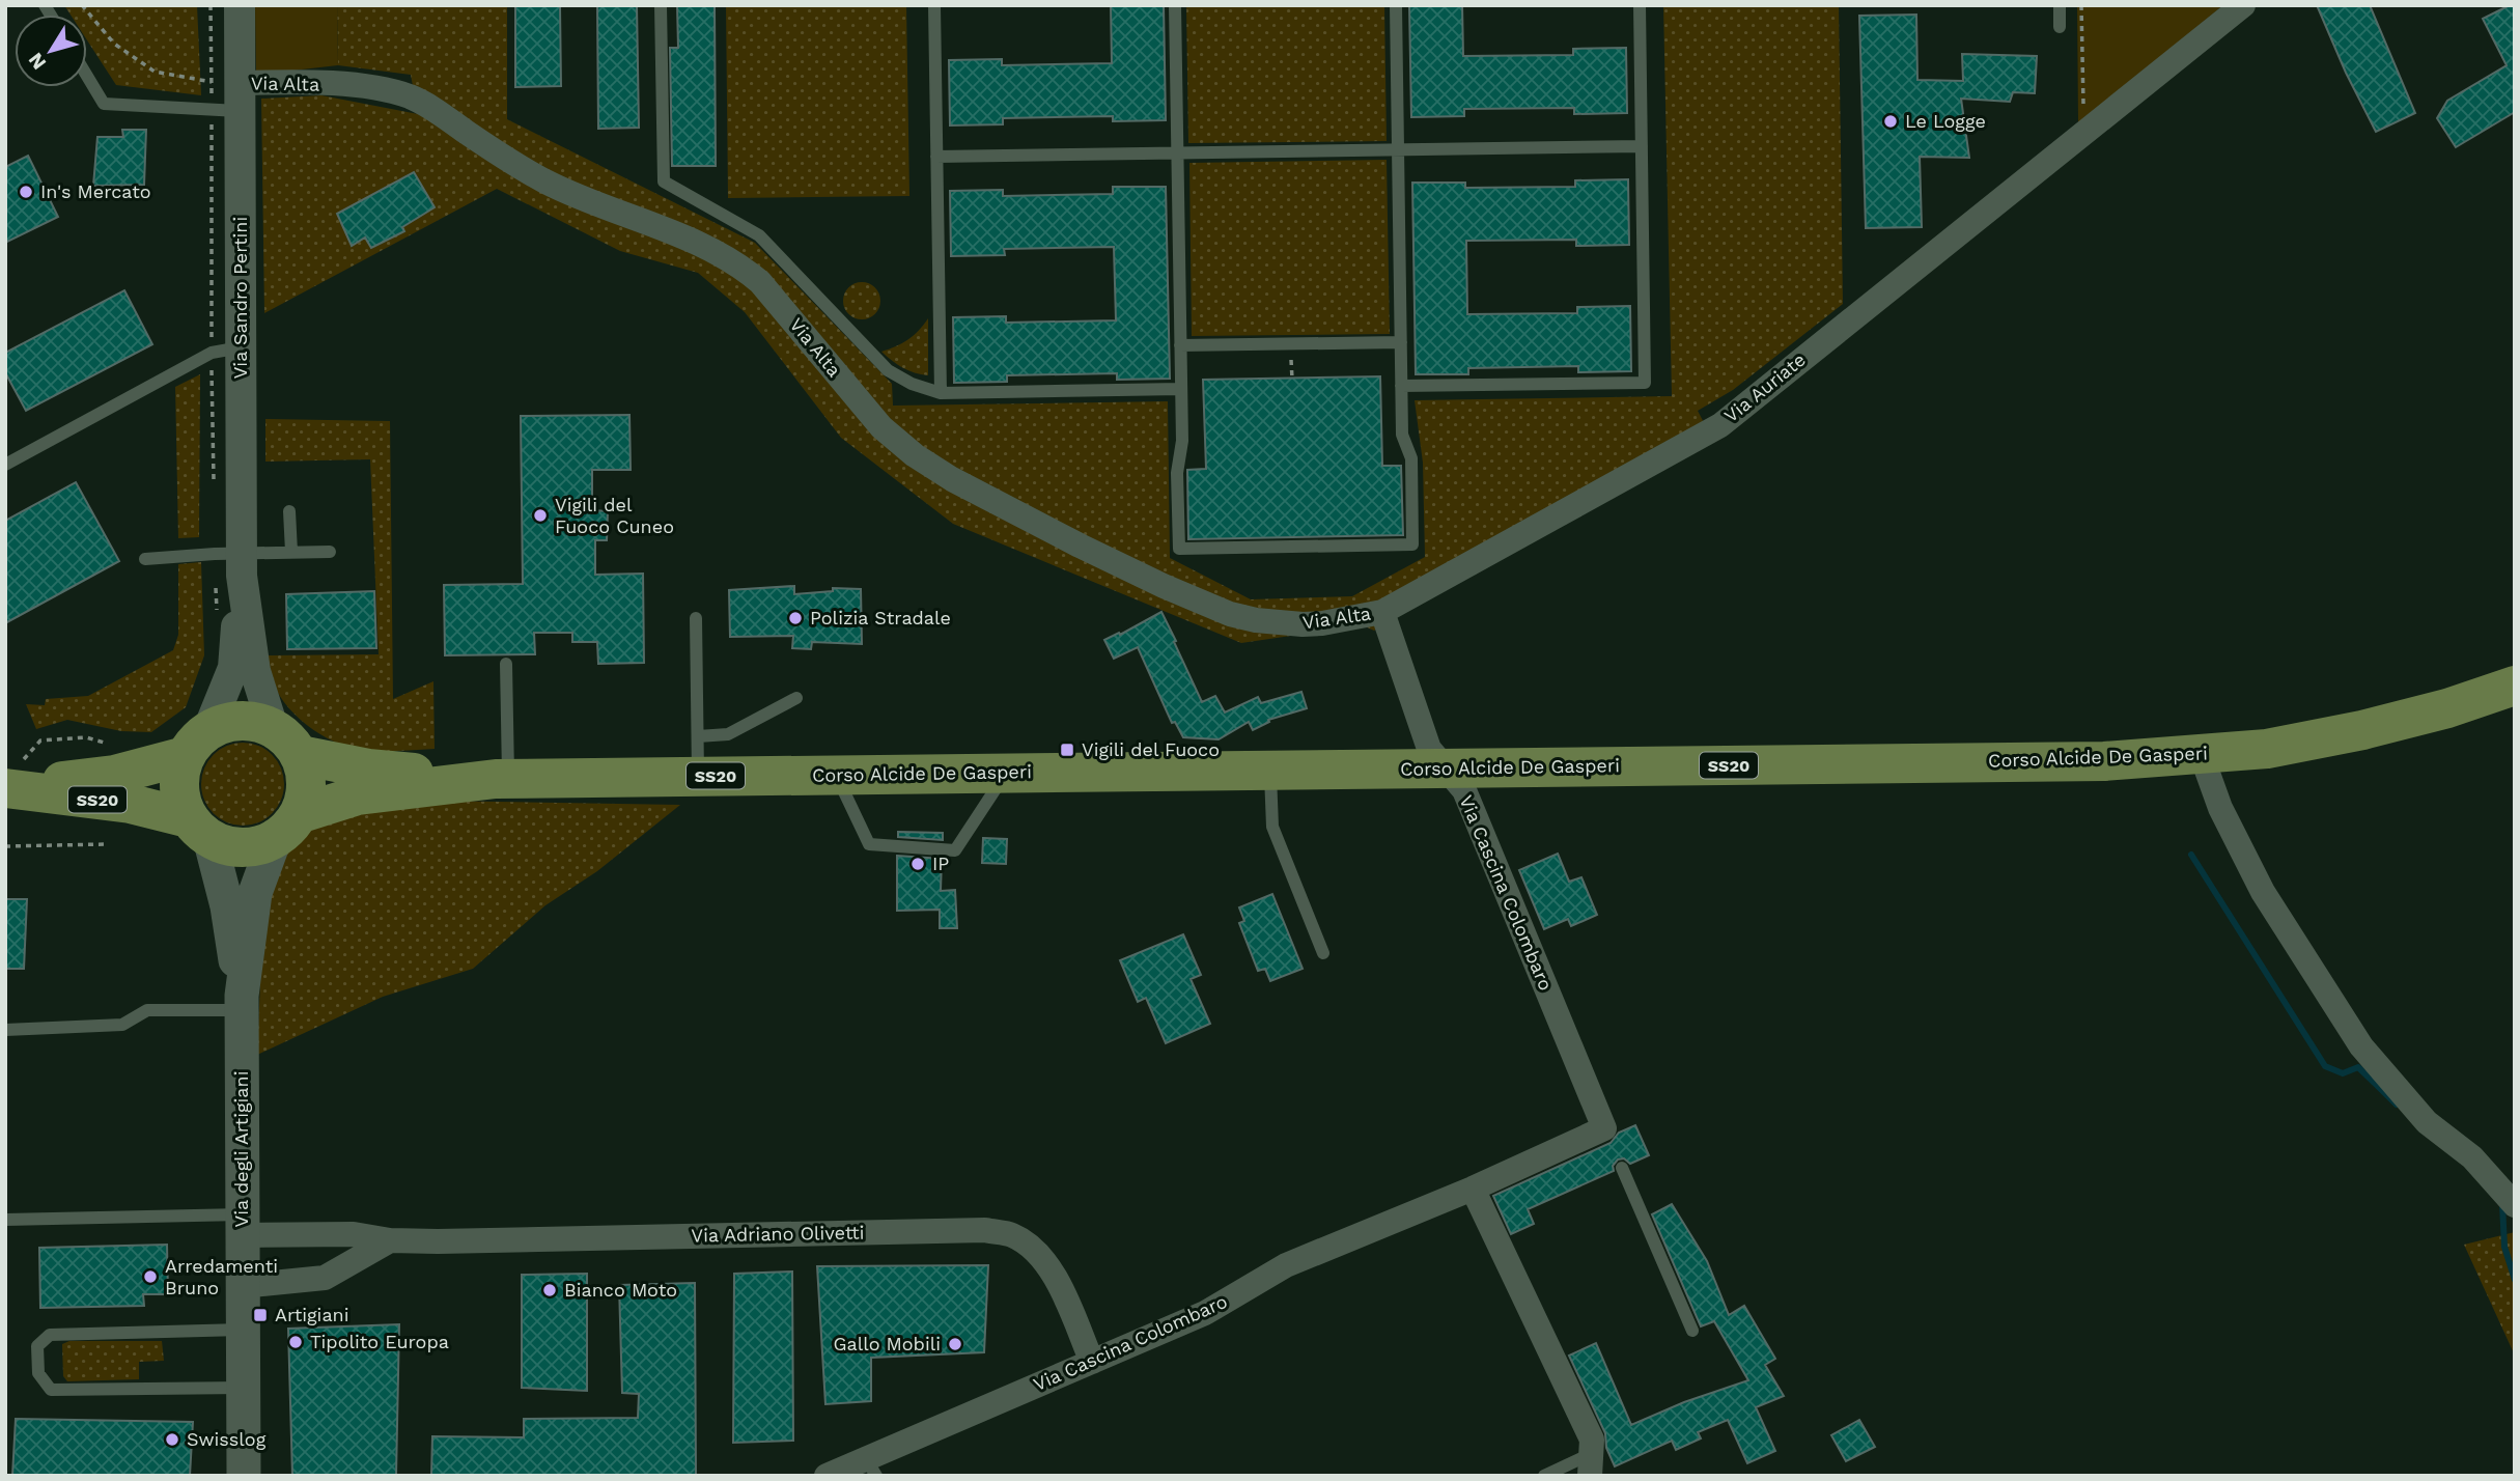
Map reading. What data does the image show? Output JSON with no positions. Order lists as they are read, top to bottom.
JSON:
{
  "streets": {
    "main road": ["Corso Alcide De Gasperi", "SS20", "Via degli Artigiani"],
    "street": [
      "Via Alta",
      "Via Sandro Pertini",
      "Via Auriate",
      "Via Cascina Colombaro",
      "Via Adriano Olivetti"
    ]
  },
  "crossings": [
    ["Via Alta", "Via Sandro Pertini"],
    ["Via Alta", "Via Auriate"],
    ["Via Sandro Pertini", "Corso Alcide De Gasperi"],
    ["Via Sandro Pertini", "SS20"],
    ["Via Sandro Pertini", "Via degli Artigiani"],
    ["Corso Alcide De Gasperi", "SS20"],
    ["Corso Alcide De Gasperi", "Via Cascina Colombaro"],
    ["Corso Alcide De Gasperi", "Via degli Artigiani"],
    ["SS20", "Via degli Artigiani"],
    ["Via Cascina Colombaro", "Via Adriano Olivetti"],
    ["Via degli Artigiani", "Via Adriano Olivetti"]
  ],
  "places": {
    "other": [
      "Le Logge",
      "In's Mercato",
      "Vigili del Fuoco Cuneo",
      "Polizia Stradale",
      "IP",
      "Arredamenti Bruno",
      "Bianco Moto",
      "Tipolito Europa",
      "Gallo Mobili",
      "Swisslog"
    ],
    "transit": ["Vigili del Fuoco", "Artigiani"]
  },
  "north": "bottom left"
}
